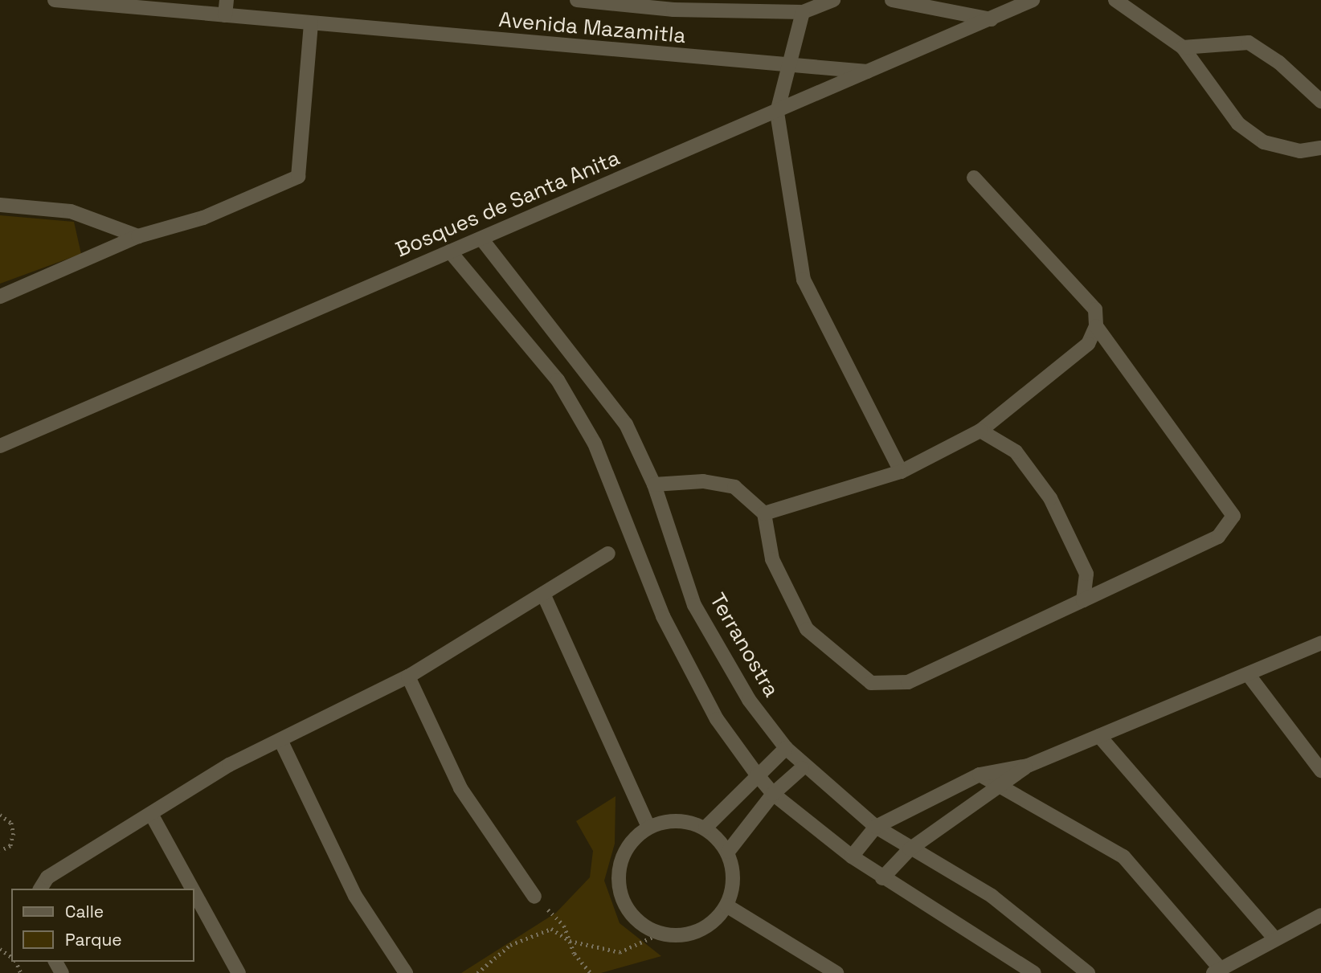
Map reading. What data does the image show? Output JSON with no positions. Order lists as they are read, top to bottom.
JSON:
{
  "streets": {
    "street": ["Avenida Mazamitla", "Bosques de Santa Anita", "Terranostra"]
  },
  "crossings": [
    ["Avenida Mazamitla", "Bosques de Santa Anita"],
    ["Bosques de Santa Anita", "Terranostra"]
  ],
  "legend": ["Calle", "Parque"]
}
